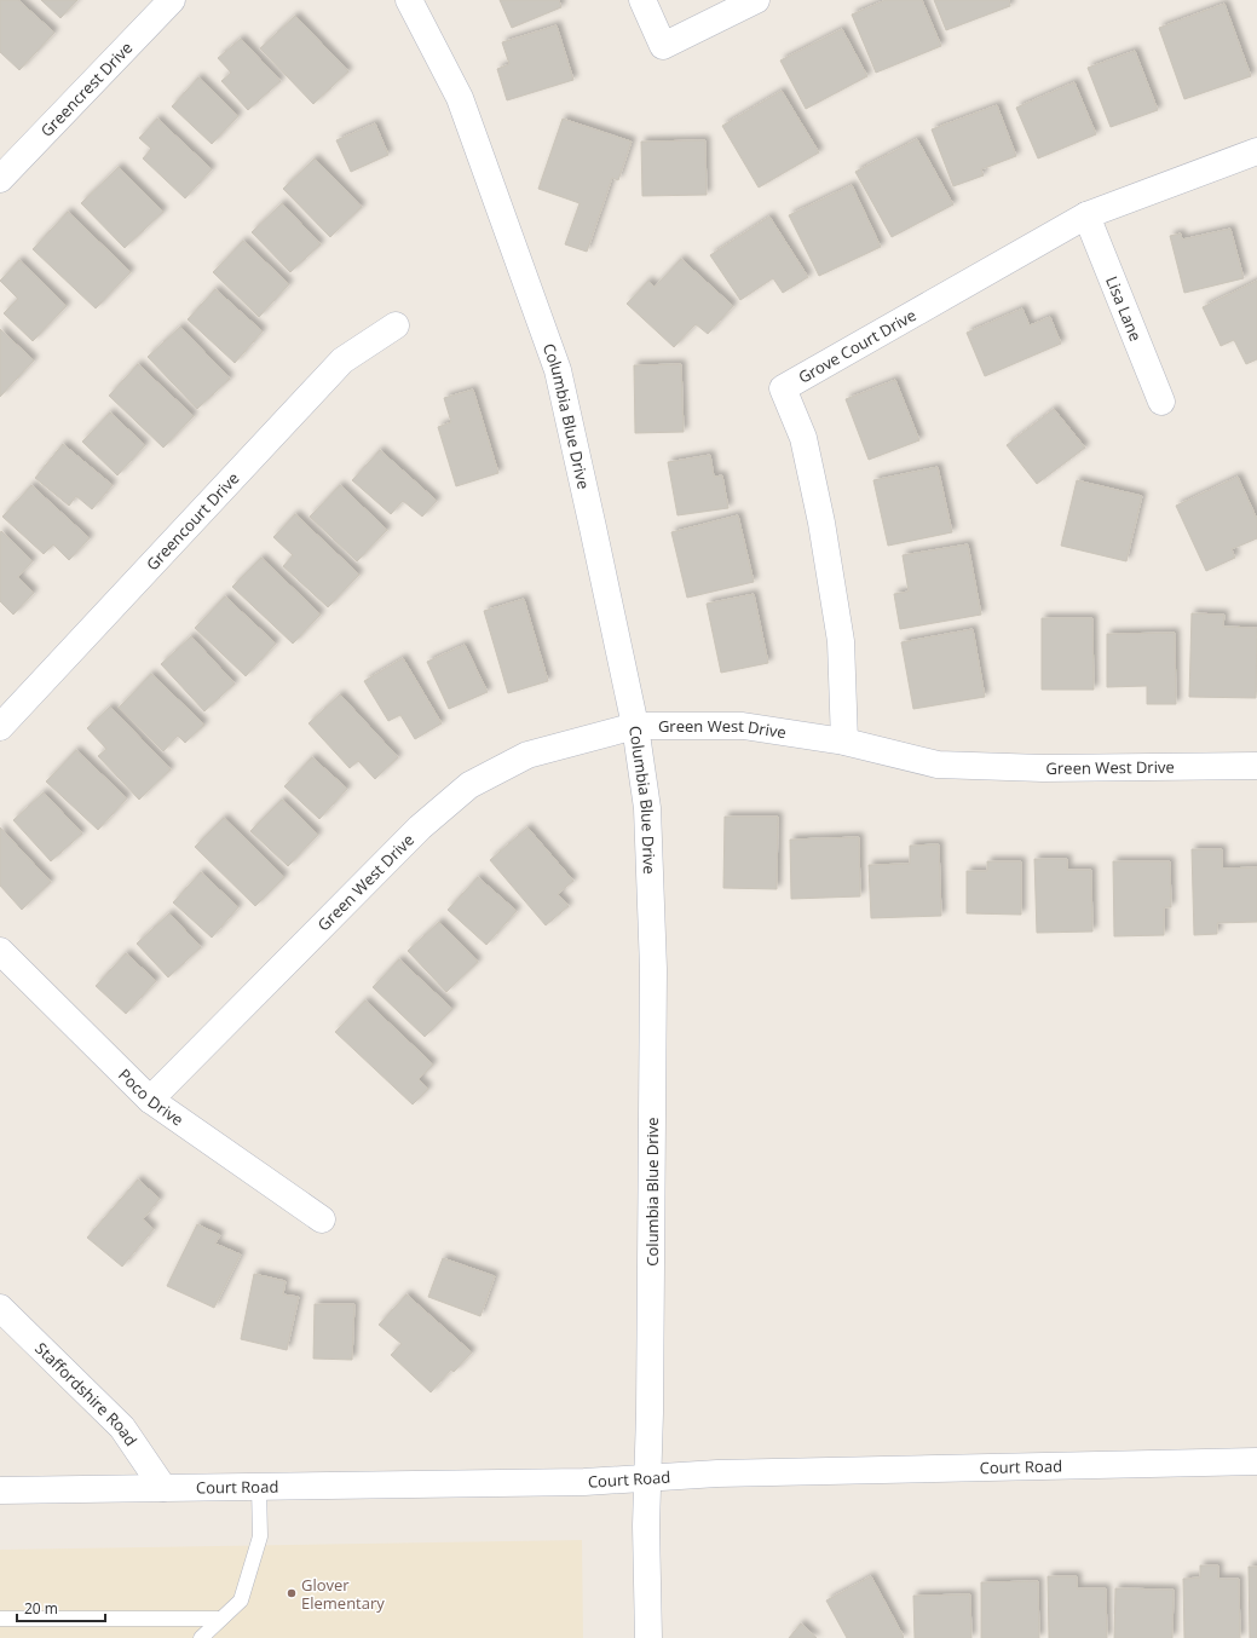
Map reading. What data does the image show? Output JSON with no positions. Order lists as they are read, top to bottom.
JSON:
{
  "streets": {
    "street": [
      "Greencrest Drive",
      "Lisa Lane",
      "Grove Court Drive",
      "Columbia Blue Drive",
      "Greencourt Drive",
      "Green West Drive",
      "Poco Drive",
      "Staffordshire Road",
      "Court Road"
    ]
  },
  "crossings": [
    ["Lisa Lane", "Grove Court Drive"],
    ["Grove Court Drive", "Green West Drive"],
    ["Columbia Blue Drive", "Green West Drive"],
    ["Columbia Blue Drive", "Court Road"],
    ["Green West Drive", "Poco Drive"],
    ["Staffordshire Road", "Court Road"]
  ],
  "places": ["Glover Elementary"],
  "scale_bar": "20 m"
}
